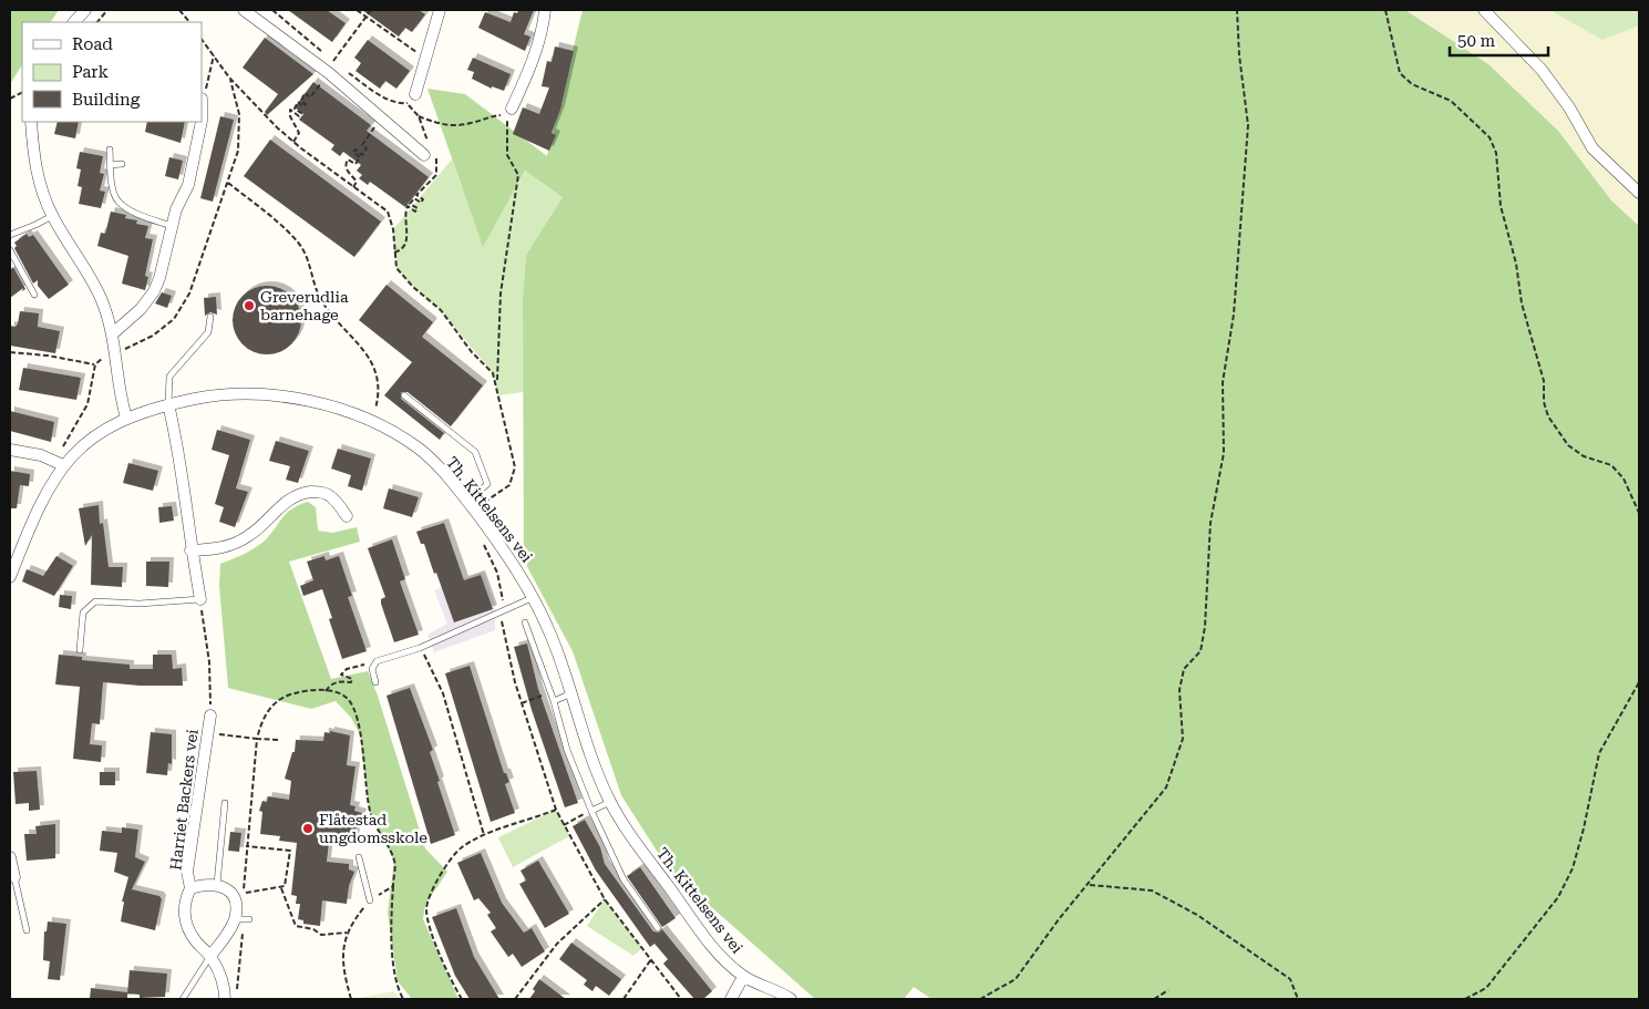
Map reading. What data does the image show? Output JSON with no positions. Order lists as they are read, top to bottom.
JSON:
{
  "streets": {
    "street": ["Th. Kittelsens vei", "Harriet Backers vei"]
  },
  "places": ["Greverudlia barnehage", "Flåtestad ungdomsskole"],
  "legend": ["Road", "Park", "Building"],
  "scale_bar": "50 m"
}
